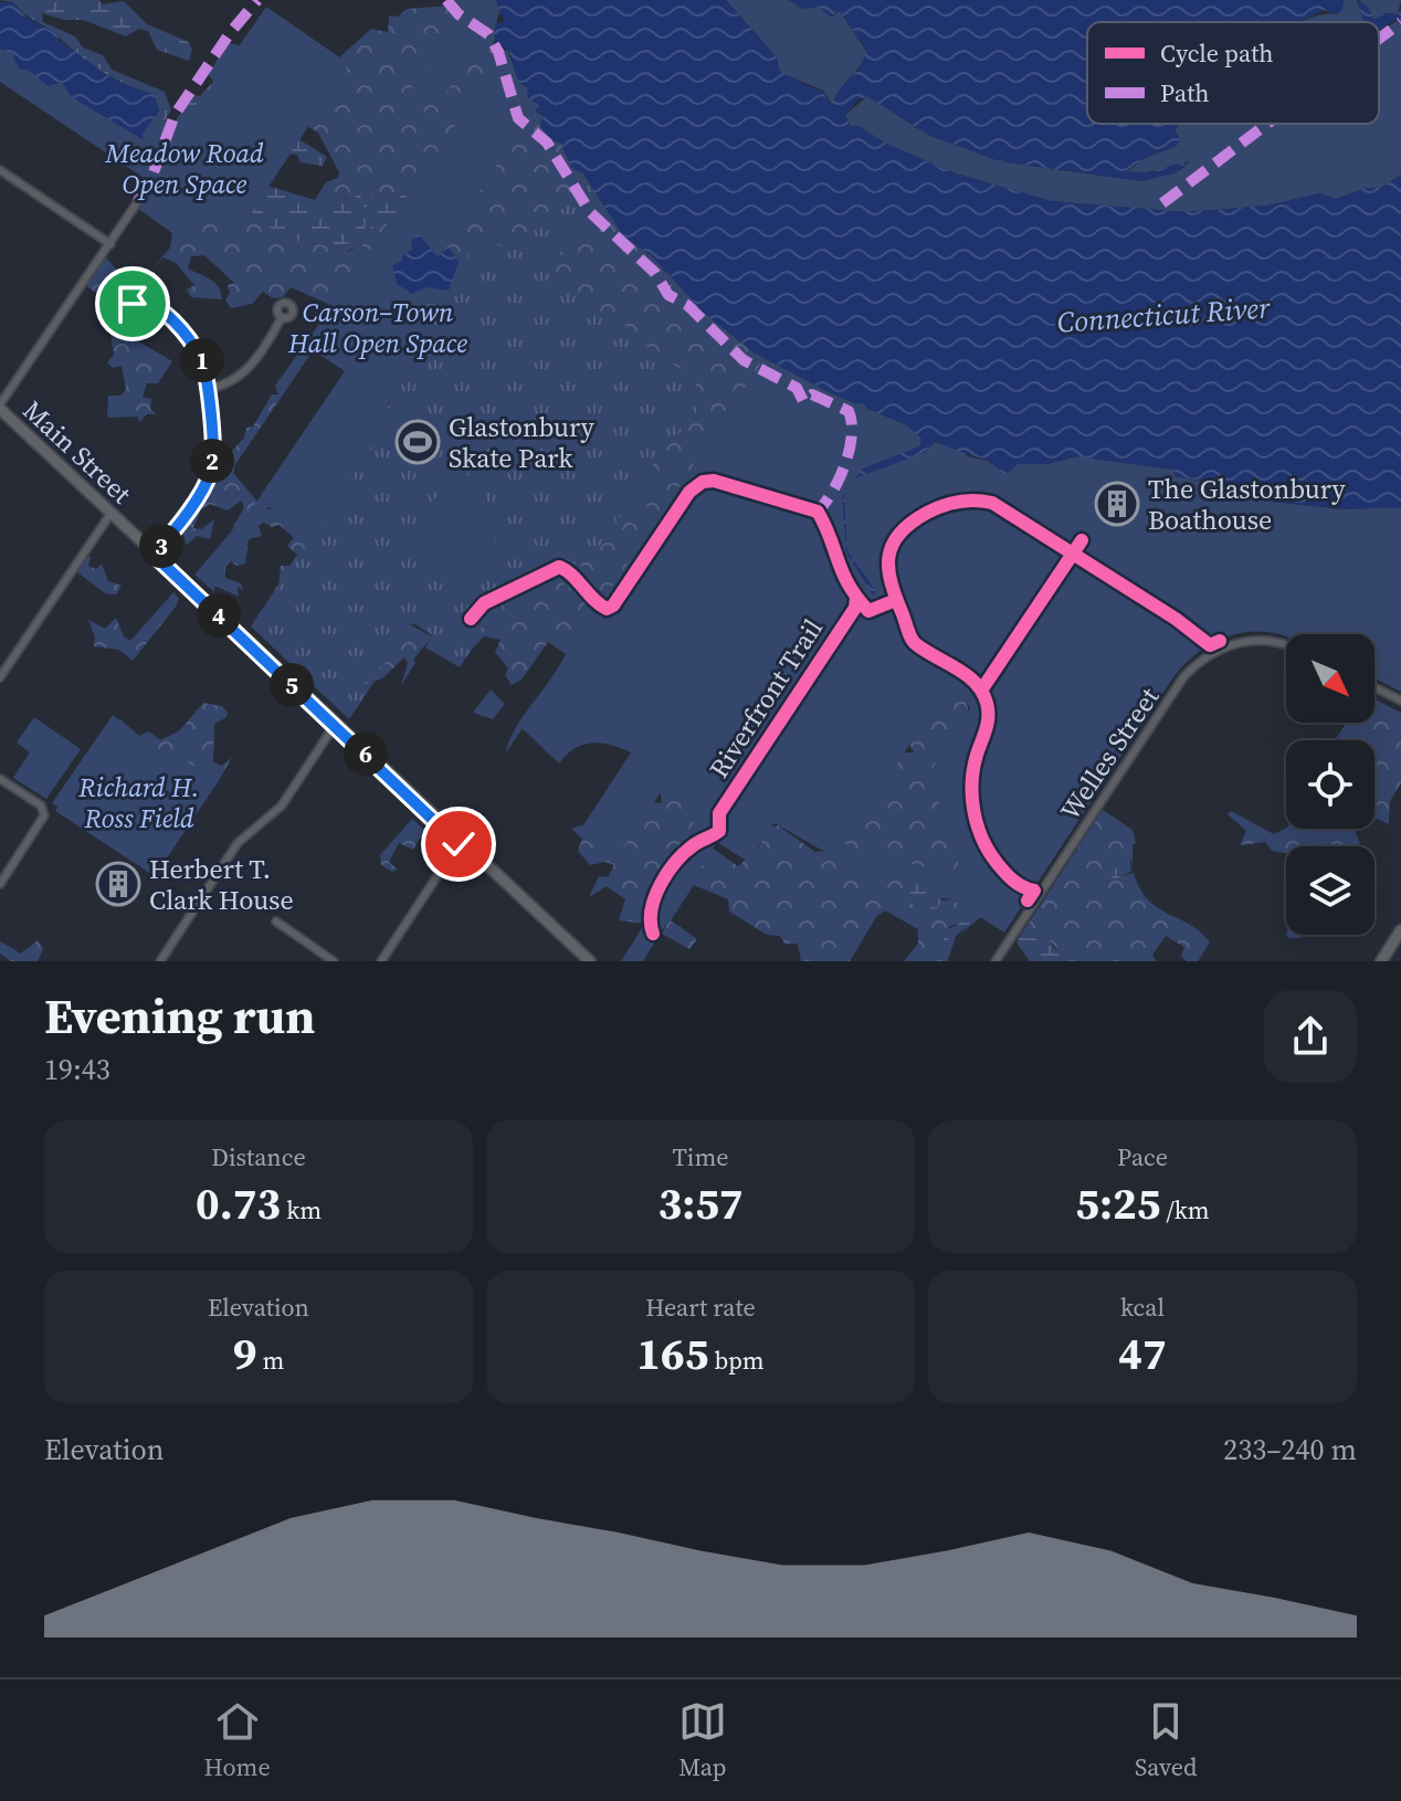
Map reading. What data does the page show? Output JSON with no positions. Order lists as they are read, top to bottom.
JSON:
{
  "streets": {
    "main road": ["Main Street"],
    "street": ["Welles Street"],
    "cycle path": ["Riverfront Trail"]
  },
  "water": ["Connecticut River"],
  "parks": ["Meadow Road Open Space", "Carson–Town Hall Open Space", "Richard H. Ross Field"],
  "places": {
    "sports": ["Glastonbury Skate Park"],
    "building": ["The Glastonbury Boathouse", "Herbert T. Clark House"]
  },
  "legend": ["Cycle path", "Path"],
  "north": "bottom right",
  "page": {
    "pins": [
      "1",
      "2",
      "3",
      "4",
      "5",
      "6"
    ],
    "heading": ["Evening run", "19:43"],
    "stats": [
      ["Distance", "0.73 km"],
      ["Time", "3:57"],
      ["Pace", "5:25 /km"],
      ["Elevation", "9 m"],
      ["Heart rate", "165 bpm"],
      ["kcal", "47"]
    ],
    "chart": ["Elevation", "233–240 m"],
    "tabs": ["Home", "Map", "Saved"]
  }
}
